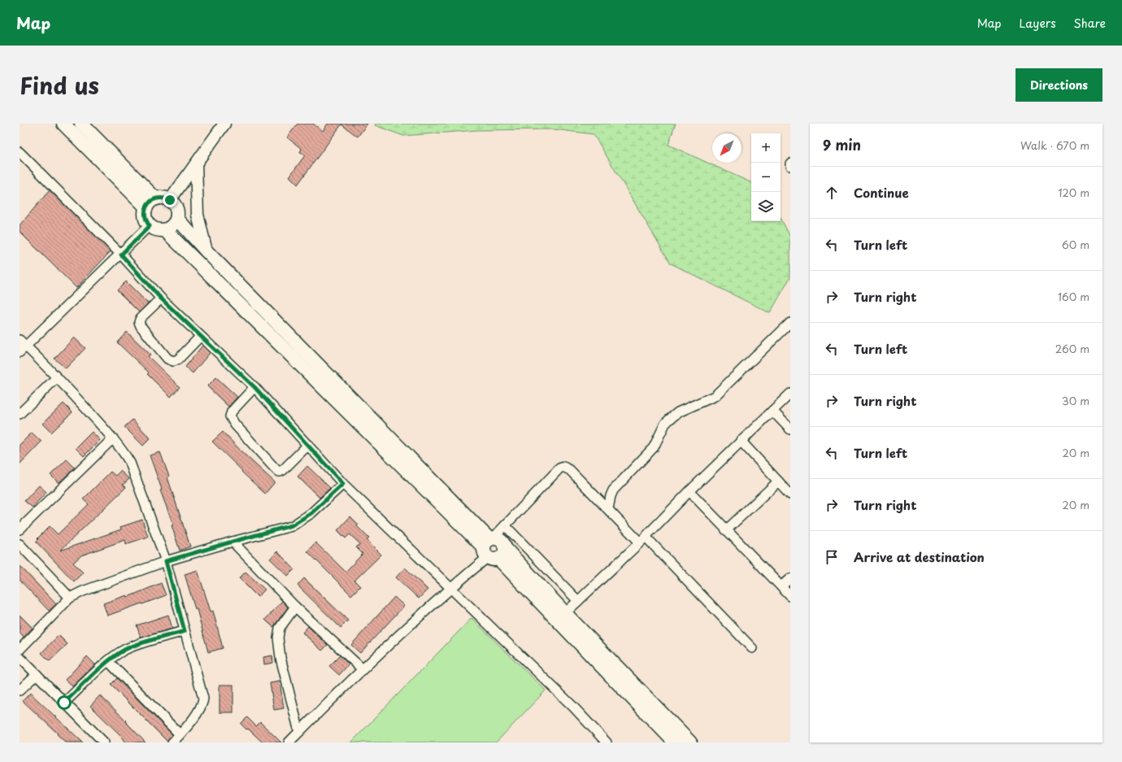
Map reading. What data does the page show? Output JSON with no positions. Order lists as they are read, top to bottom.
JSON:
{
  "north": "bottom left",
  "page": {
    "header": "Map",
    "nav": ["Map", "Layers", "Share"],
    "title": "Find us",
    "buttons": "Directions",
    "heading": ["9 min", "Walk · 670 m"],
    "map_buttons": ["+", "−"],
    "list": [
      ["Continue", "120 m"],
      ["Turn left", "60 m"],
      ["Turn right", "160 m"],
      ["Turn left", "260 m"],
      ["Turn right", "30 m"],
      ["Turn left", "20 m"],
      ["Turn right", "20 m"],
      "Arrive at destination"
    ]
  }
}
